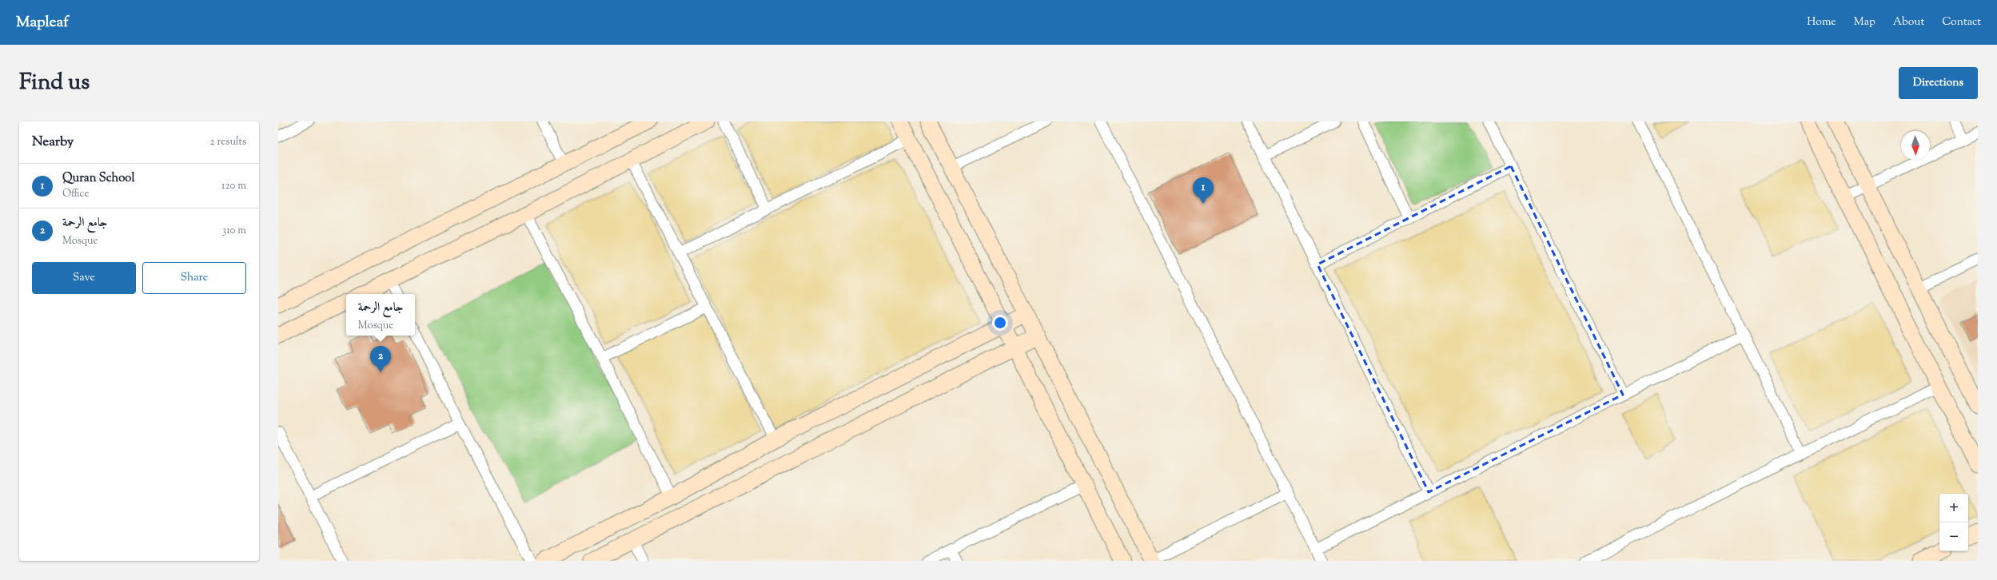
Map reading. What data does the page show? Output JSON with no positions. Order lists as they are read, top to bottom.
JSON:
{
  "north": "bottom",
  "page": {
    "header": "Mapleaf",
    "nav": [
      "Home",
      "Map",
      "About",
      "Contact"
    ],
    "title": "Find us",
    "buttons": [
      "Directions",
      ["Save", "Share"]
    ],
    "heading": ["Nearby", "2 results"],
    "list": [
      {
        "mark": "1",
        "name": "Quran School",
        "note": "Office",
        "value": "120 m"
      },
      {
        "mark": "2",
        "name": "جامع الرحمة",
        "note": "Mosque",
        "value": "310 m"
      }
    ],
    "pins": ["1", "2"],
    "popup": ["جامع الرحمة", "Mosque"],
    "map_buttons": ["+", "−"]
  }
}
